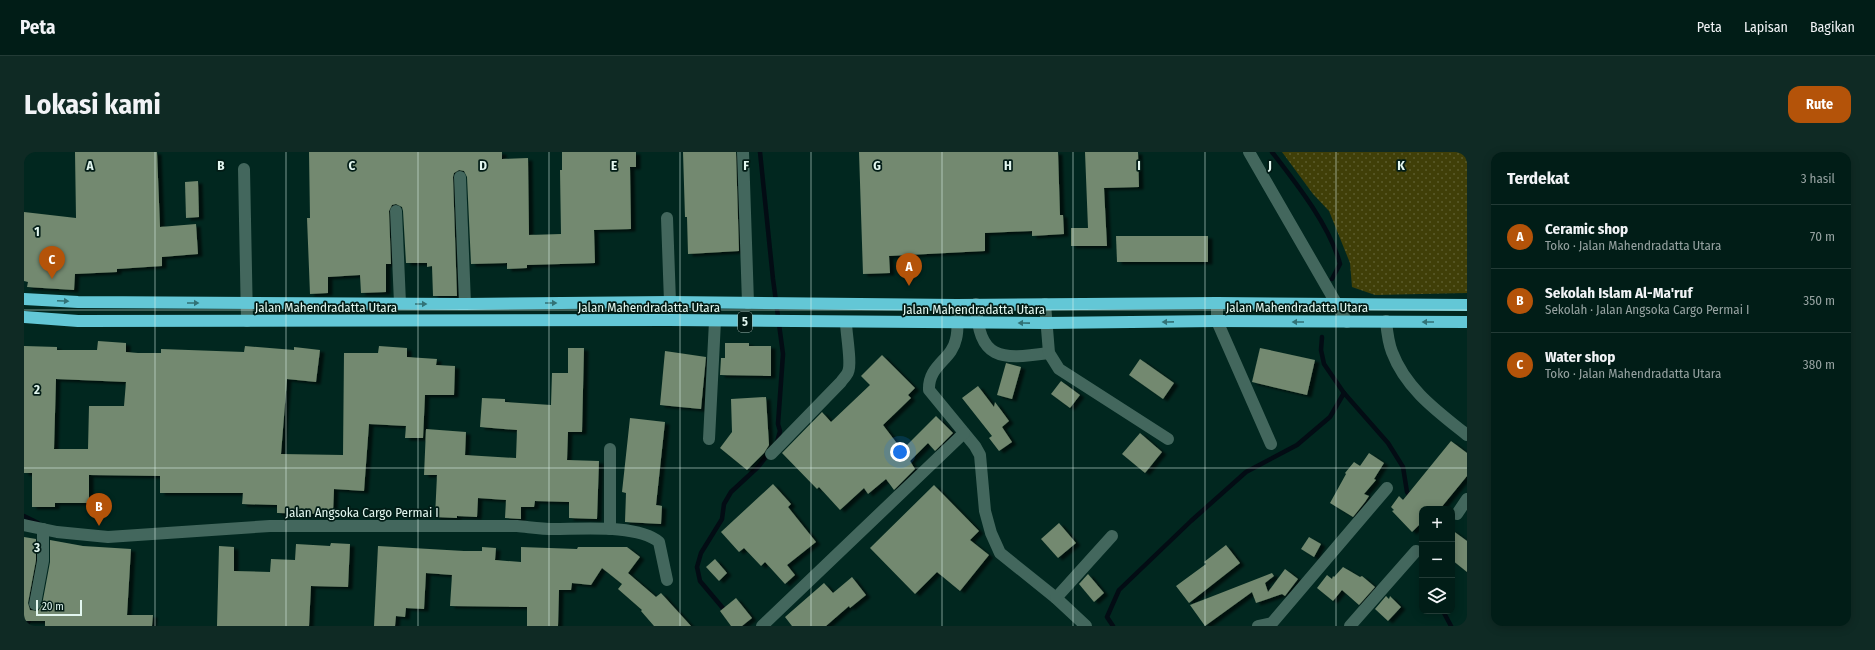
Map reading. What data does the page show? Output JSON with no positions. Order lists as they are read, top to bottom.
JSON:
{
  "streets": {
    "highway": ["Jalan Mahendradatta Utara", "5"],
    "street": ["Jalan Angsoka Cargo Permai I"]
  },
  "scale_bar": "20 m",
  "page": {
    "header": "Peta",
    "nav": ["Peta", "Lapisan", "Bagikan"],
    "buttons": "Rute",
    "title": "Lokasi kami",
    "heading": ["Terdekat", "3 hasil"],
    "list": [
      {
        "mark": "A",
        "name": "Ceramic shop",
        "note": "Toko · Jalan Mahendradatta Utara",
        "value": "70 m"
      },
      {
        "mark": "B",
        "name": "Sekolah Islam Al-Ma'ruf",
        "note": "Sekolah · Jalan Angsoka Cargo Permai I",
        "value": "350 m"
      },
      {
        "mark": "C",
        "name": "Water shop",
        "note": "Toko · Jalan Mahendradatta Utara",
        "value": "380 m"
      }
    ],
    "pins": ["C", "A", "B"],
    "map_buttons": ["+", "−"],
    "scale": "20 m"
  },
  "grid": {
    "columns": [
      "A",
      "B",
      "C",
      "D",
      "E",
      "F",
      "G",
      "H",
      "I",
      "J",
      "K"
    ],
    "rows": ["1", "2", "3"]
  }
}
